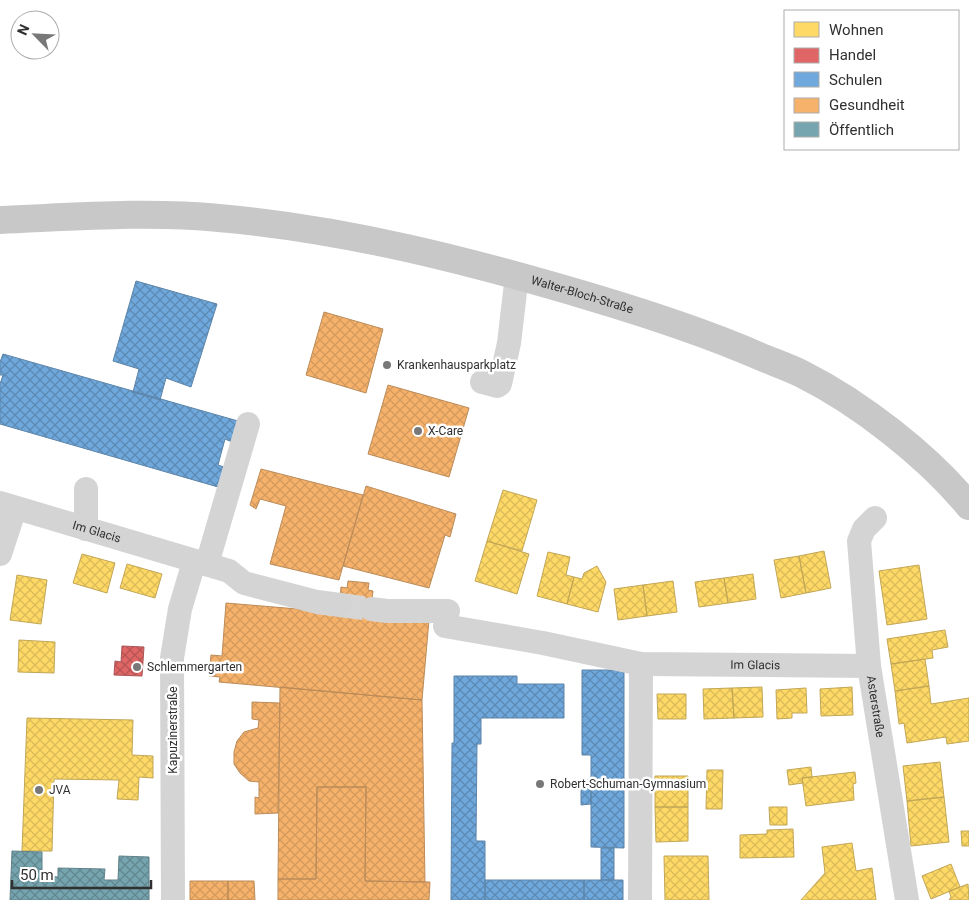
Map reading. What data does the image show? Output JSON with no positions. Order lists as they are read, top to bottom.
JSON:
{
  "streets": {
    "main road": ["Walter-Bloch-Straße"],
    "street": ["Im Glacis", "Asterstraße", "Kapuzinerstraße"]
  },
  "crossings": [
    ["Im Glacis", "Asterstraße"],
    ["Im Glacis", "Kapuzinerstraße"]
  ],
  "places": [
    "Krankenhausparkplatz",
    "X-Care",
    "Schlemmergarten",
    "Robert-Schuman-Gymnasium",
    "JVA"
  ],
  "legend": [
    "Wohnen",
    "Handel",
    "Schulen",
    "Gesundheit",
    "Öffentlich"
  ],
  "scale_bar": "50 m",
  "north": "top left"
}
